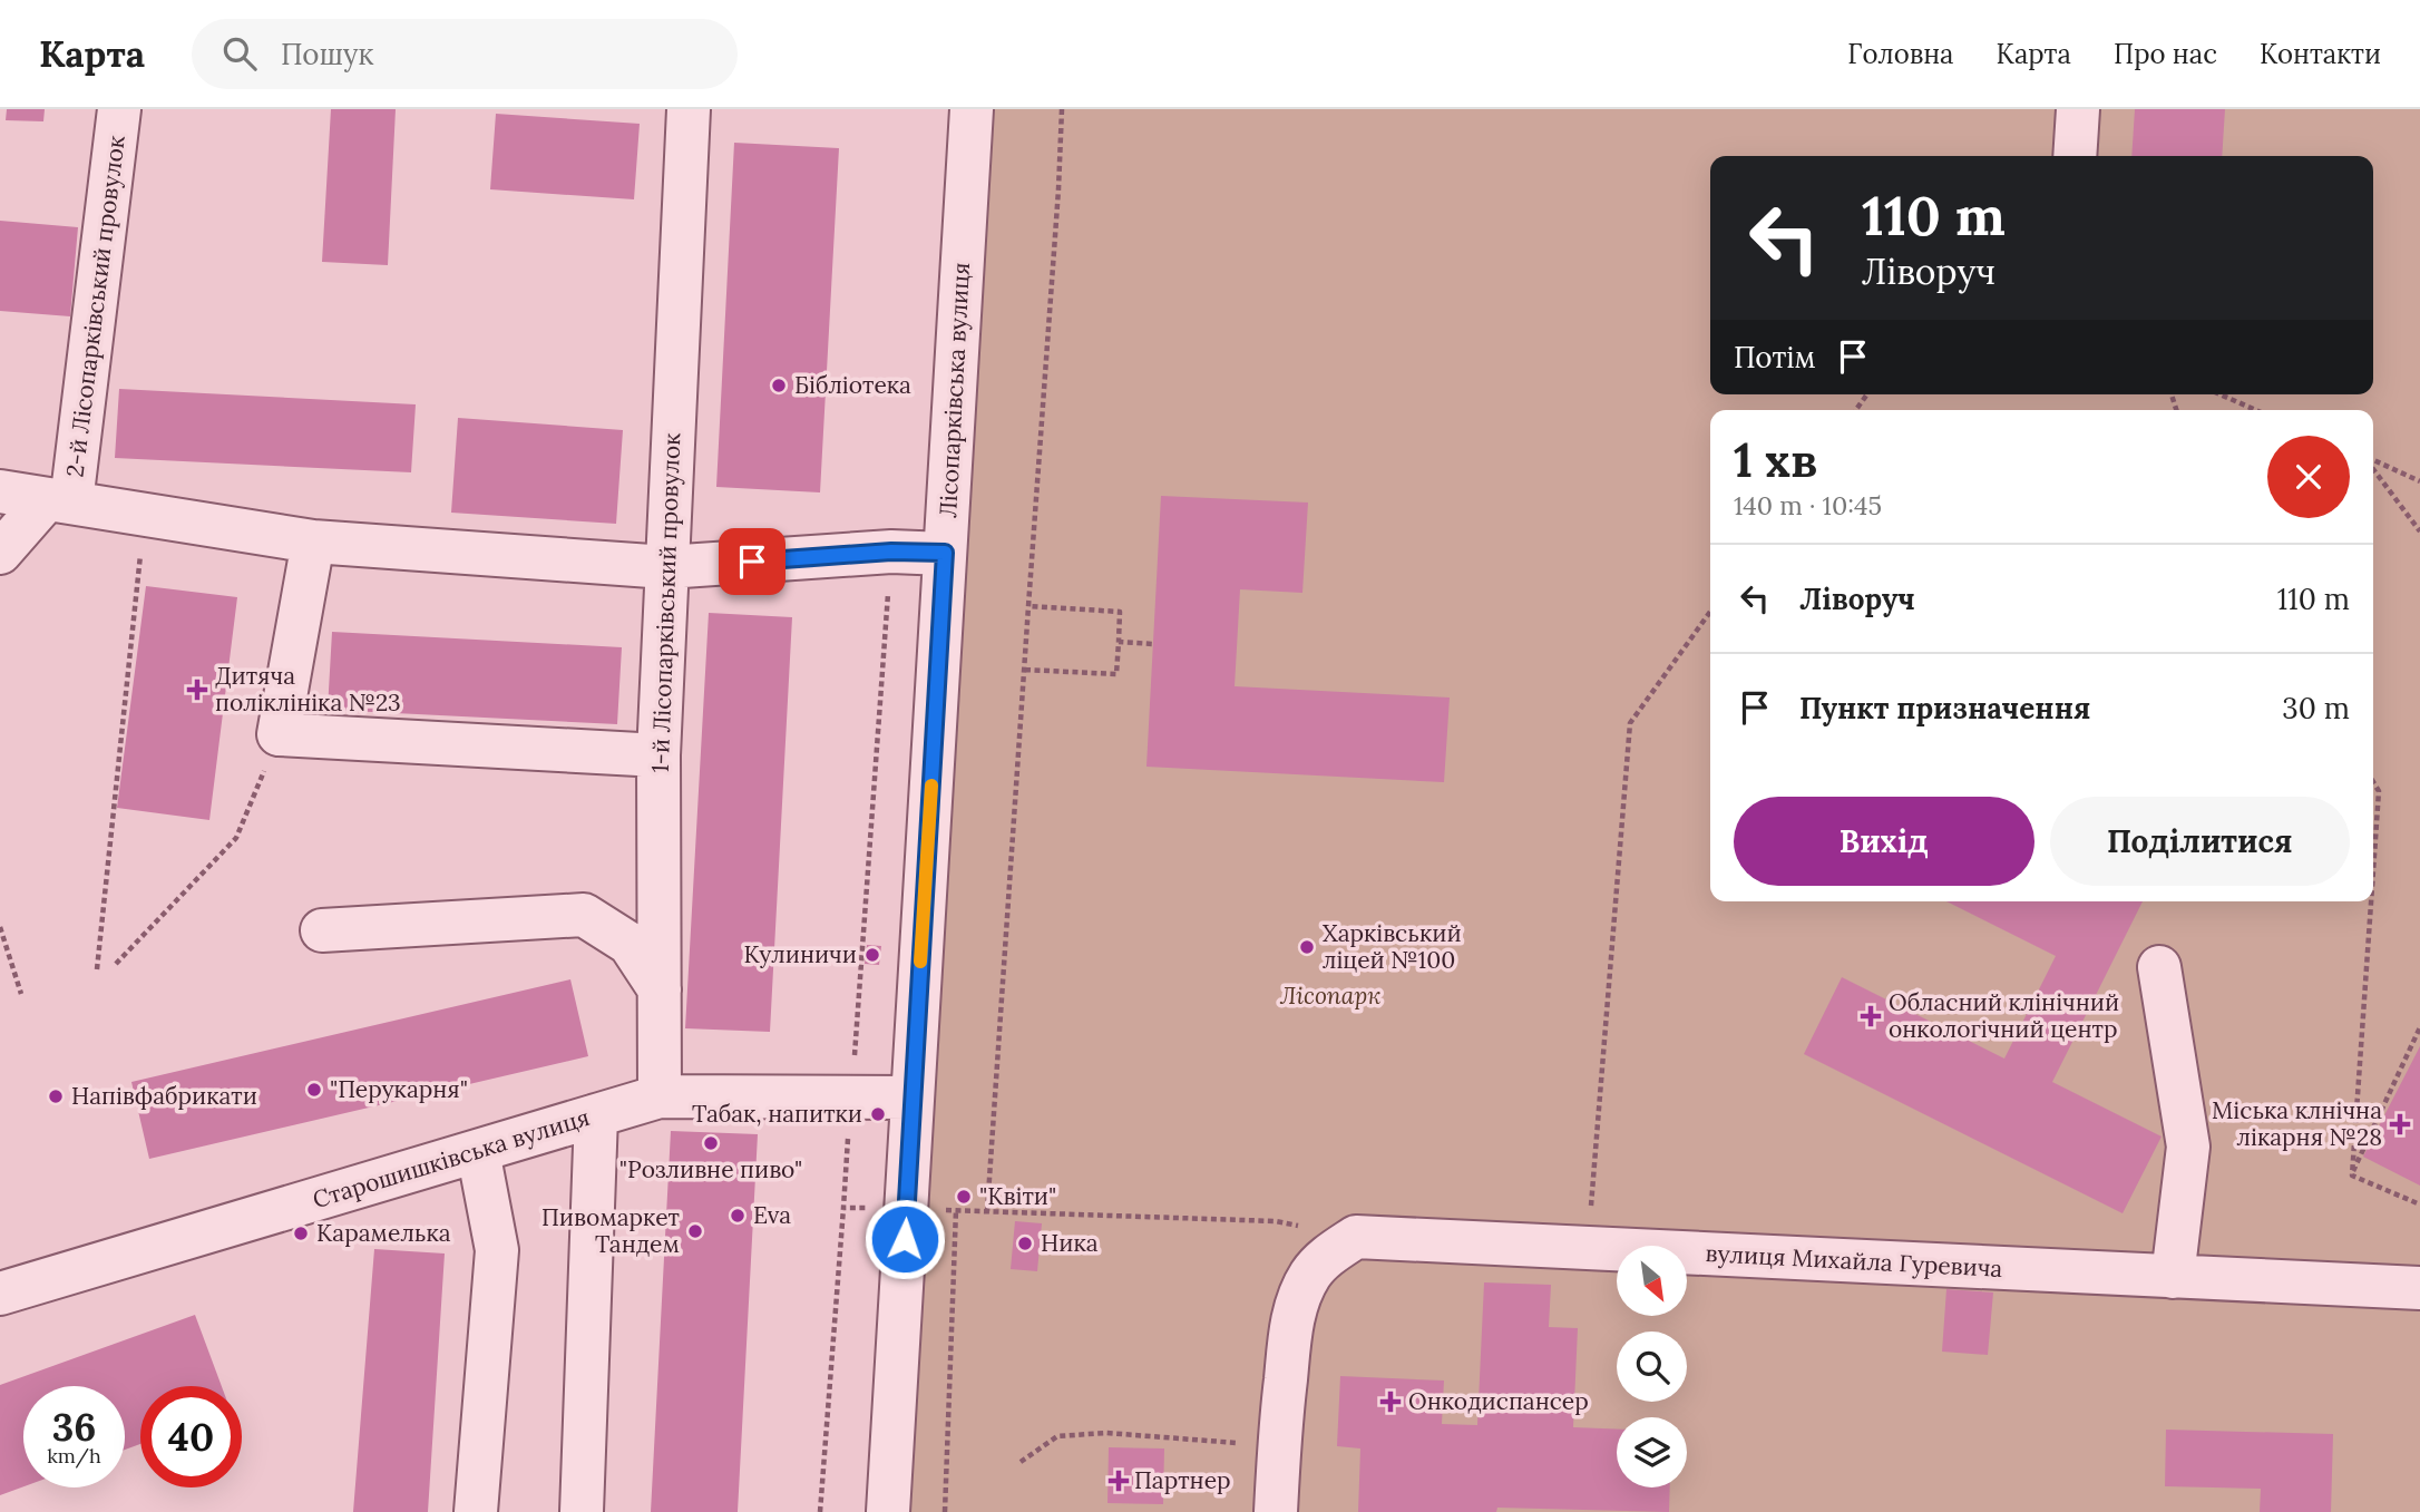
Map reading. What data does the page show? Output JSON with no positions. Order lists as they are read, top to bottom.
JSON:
{
  "streets": {
    "street": [
      "2-й Лісопарківський провулок",
      "Лісопарківська вулиця",
      "1-й Лісопарківський провулок",
      "Старошишківська вулиця",
      "вулиця Михайла Гуревича"
    ]
  },
  "crossings": [
    ["Лісопарківська вулиця", "Старошишківська вулиця"],
    ["1-й Лісопарківський провулок", "Старошишківська вулиця"]
  ],
  "parks": ["Лісопарк"],
  "places": {
    "other": [
      "Бібліотека",
      "Харківський ліцей №100",
      "Кулиничи",
      "\"Перукарня\"",
      "Напівфабрикати",
      "Табак, напитки",
      "\"Розливне пиво\"",
      "\"Квіти\"",
      "Eva",
      "Пивомаркет Тандем",
      "Карамелька",
      "Ника"
    ],
    "health": [
      "Дитяча поліклініка №23",
      "Обласний клінічний онкологічний центр",
      "Міська клнічна лікарня №28",
      "Онкодиспансер",
      "Партнер"
    ]
  },
  "north": "bottom right",
  "page": {
    "header": "Карта",
    "search": "Пошук",
    "nav": [
      "Головна",
      "Карта",
      "Про нас",
      "Контакти"
    ],
    "turn": ["110 m", "Ліворуч"],
    "then": "Потім",
    "heading": ["1 хв", "140 m · 10:45"],
    "list": [
      {
        "name": "Ліворуч",
        "value": "110 m"
      },
      {
        "name": "Пункт призначення",
        "value": "30 m"
      }
    ],
    "buttons": ["Вихід", "Поділитися"],
    "speed": "36 km/h",
    "limit": "40"
  }
}
